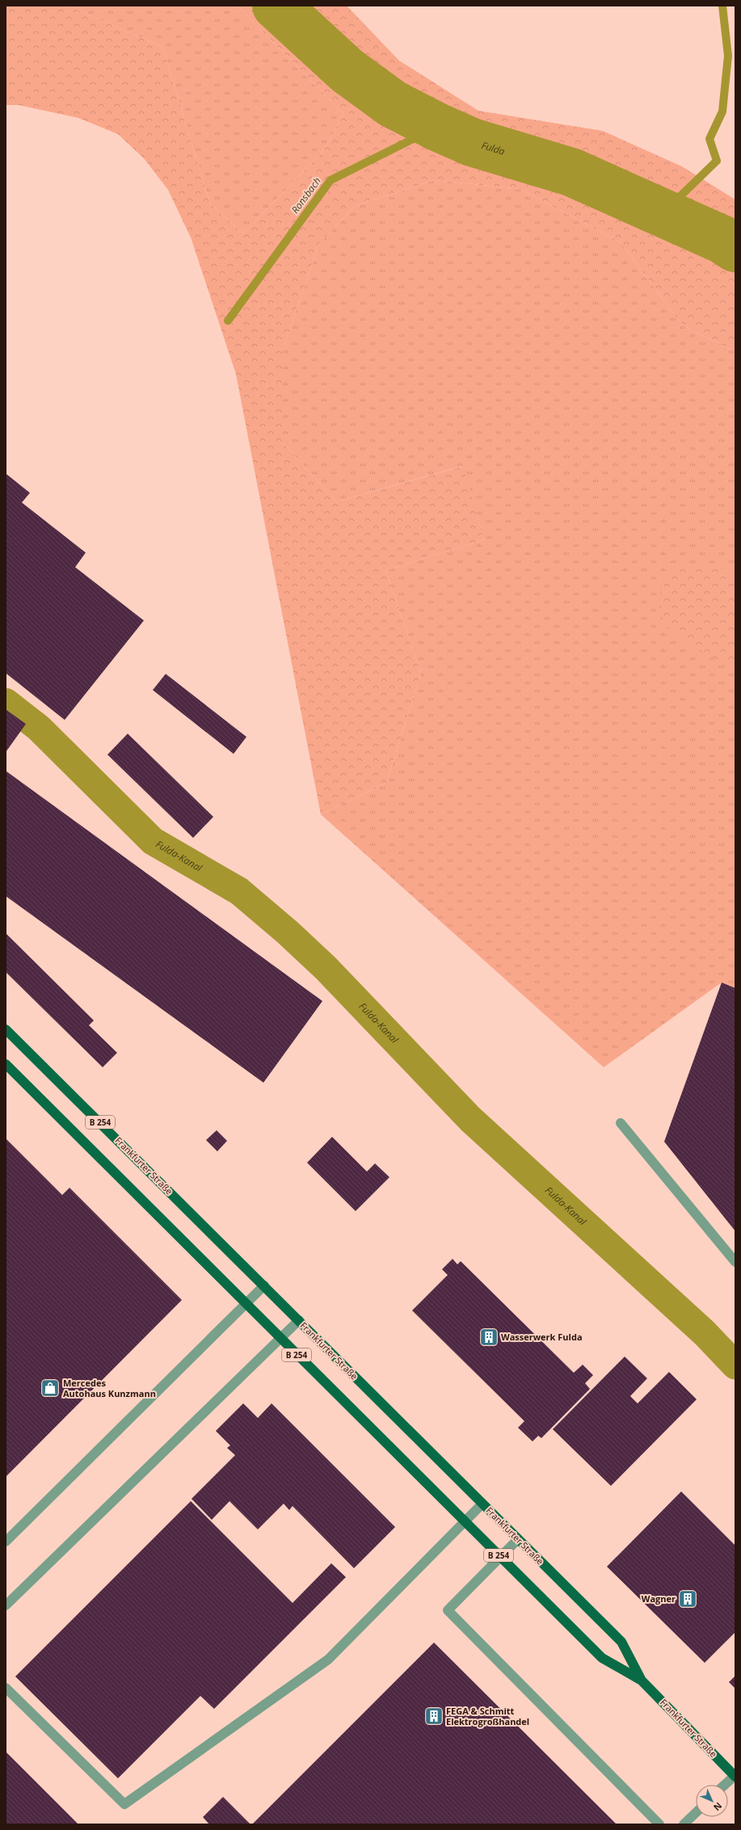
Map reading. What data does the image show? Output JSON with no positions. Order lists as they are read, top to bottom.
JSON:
{
  "streets": {
    "main road": ["B 254", "Frankfurter Straße"]
  },
  "water": ["Fulda", "Ronsbach", "Fulda-Kanal"],
  "places": {
    "building": ["Wasserwerk Fulda", "Wagner", "FEGA & Schmitt Elektrogroßhandel"],
    "shop": ["Mercedes Autohaus Kunzmann"]
  },
  "north": "bottom right"
}
